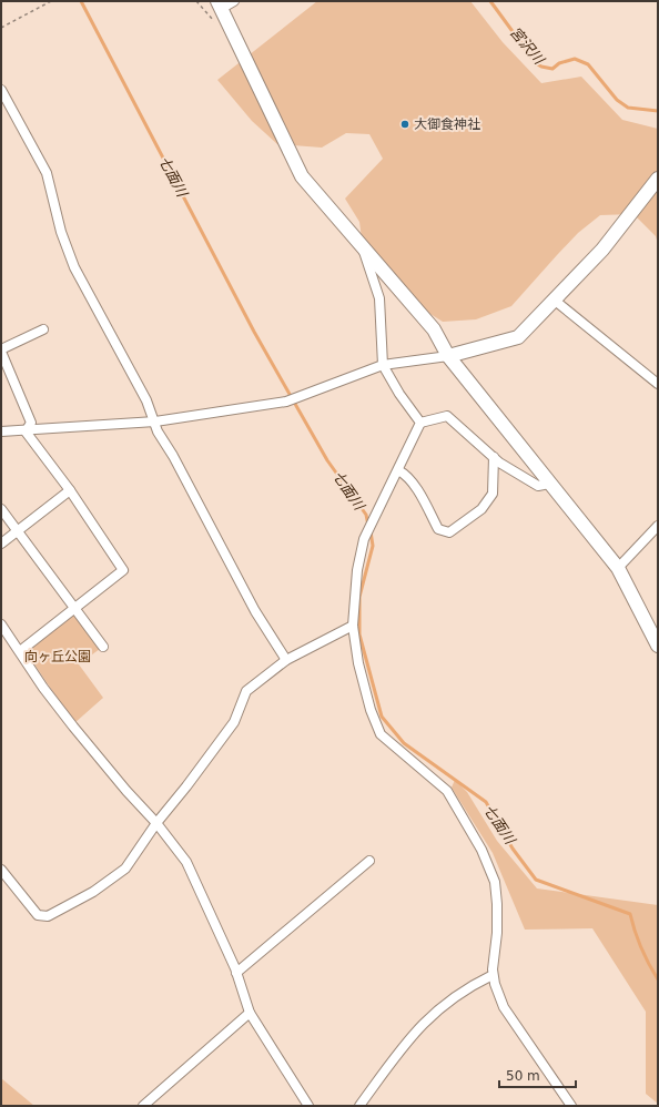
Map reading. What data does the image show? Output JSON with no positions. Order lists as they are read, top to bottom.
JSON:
{
  "water": ["宮沢川", "七面川"],
  "parks": ["向ヶ丘公園"],
  "places": ["大御食神社"],
  "scale_bar": "50 m"
}
